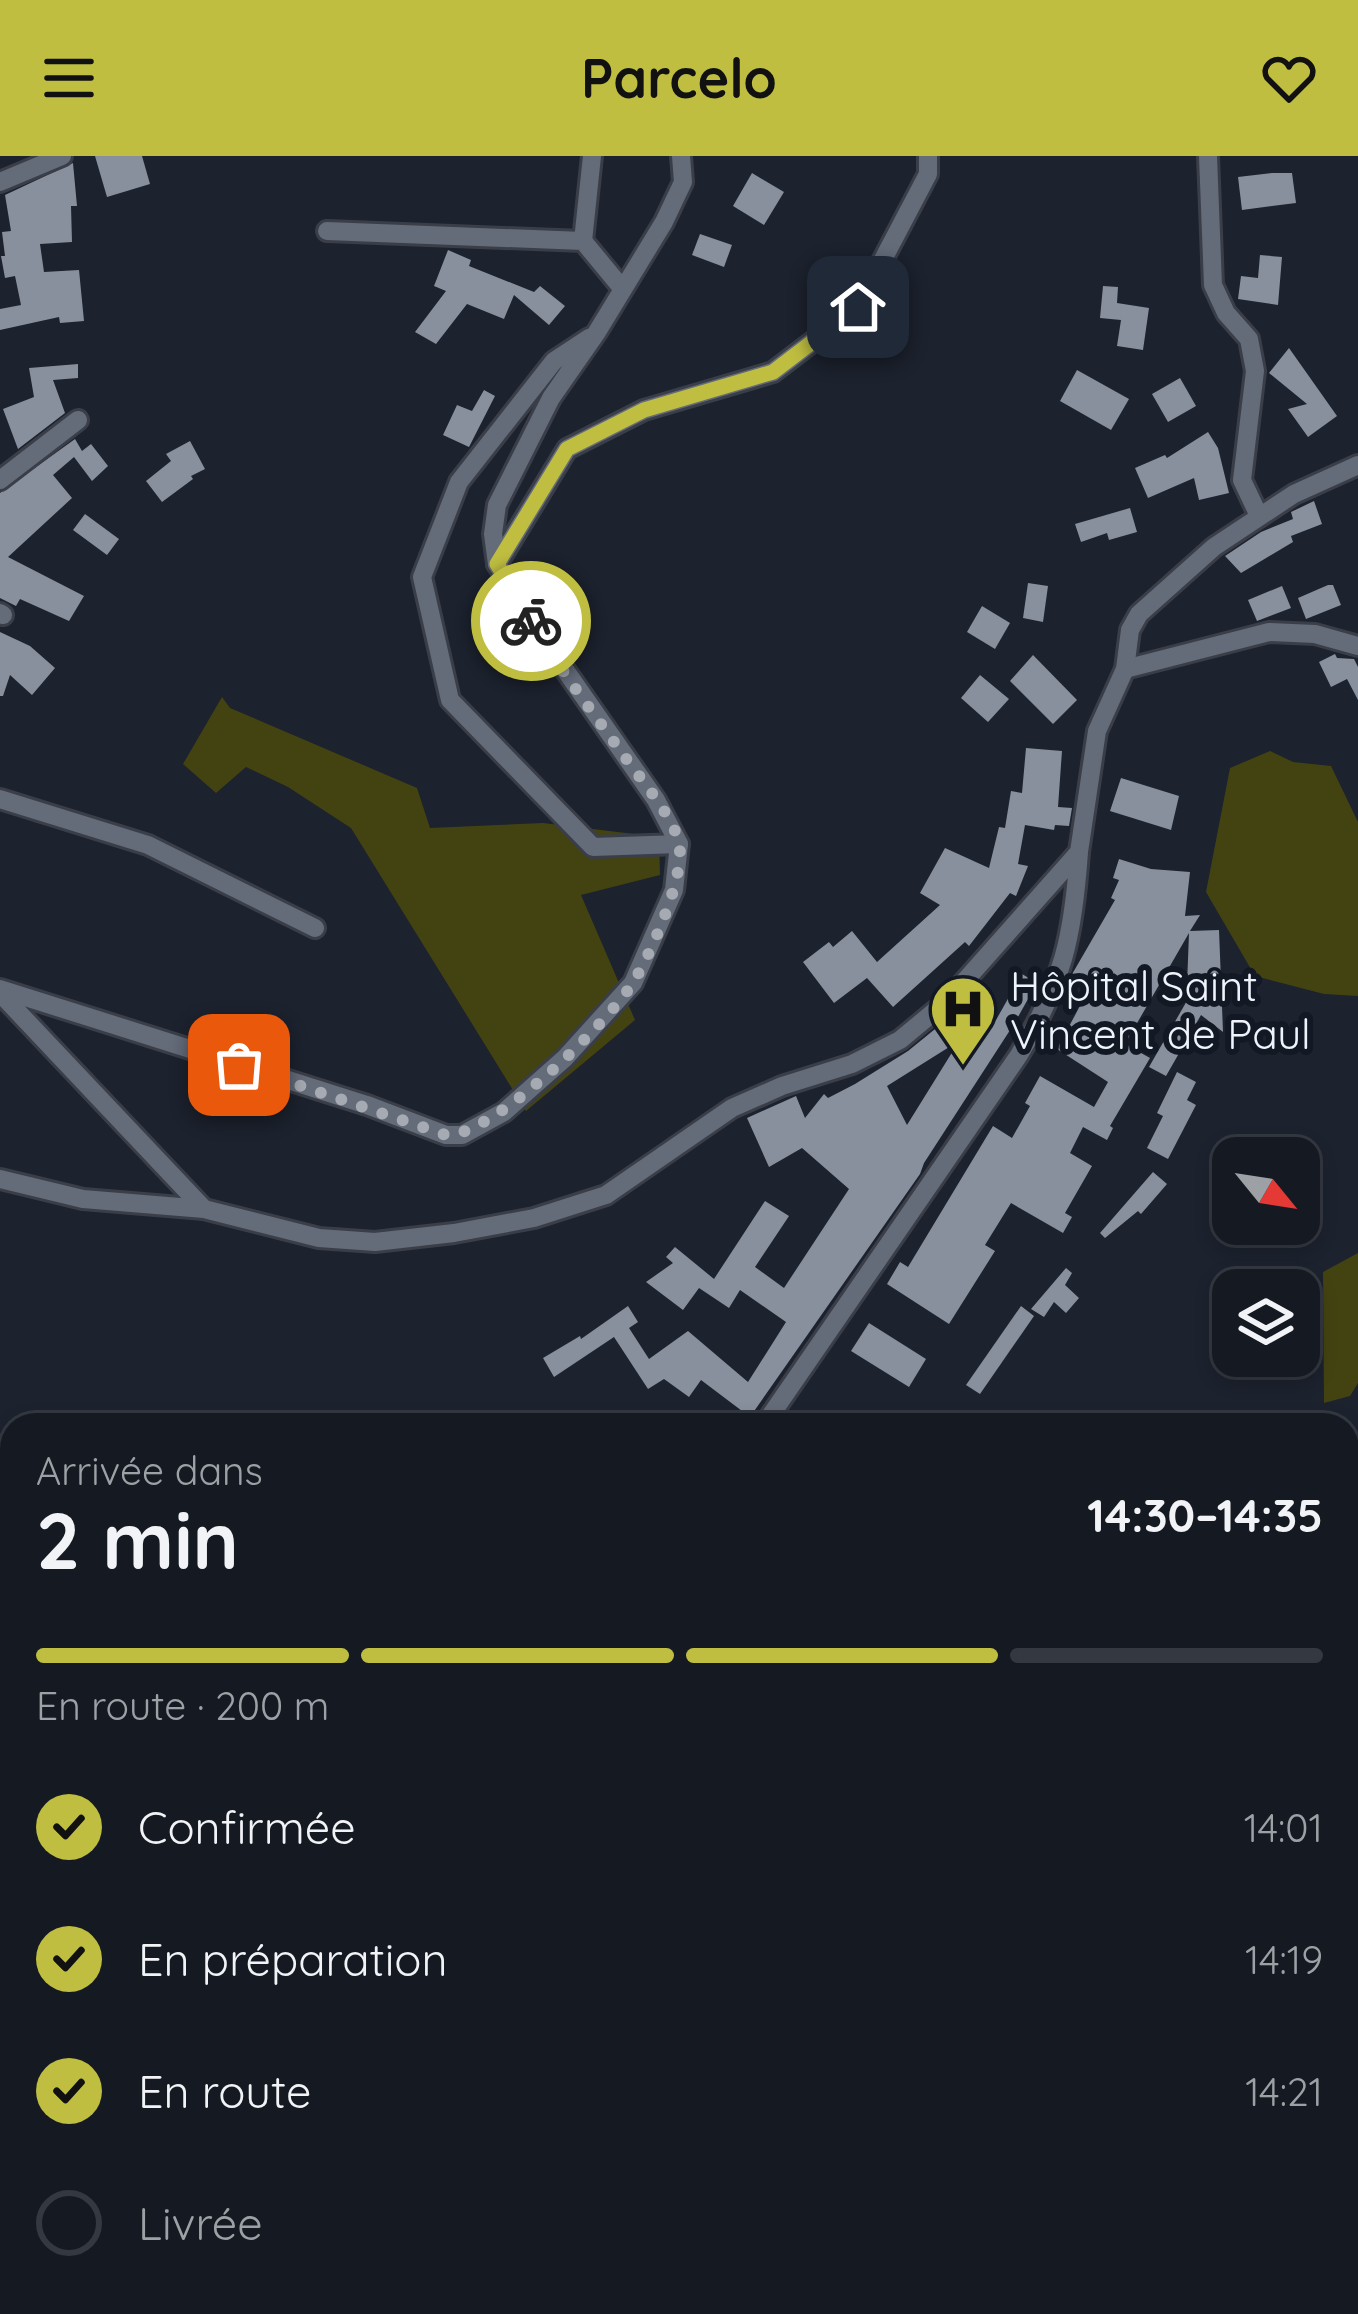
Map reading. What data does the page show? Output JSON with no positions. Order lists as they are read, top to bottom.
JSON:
{
  "places": {
    "hospital": ["Hôpital Saint Vincent de Paul"]
  },
  "north": "bottom right",
  "page": {
    "header": "Parcelo",
    "heading": ["2 min", "Arrivée dans", "14:30–14:35"],
    "bar": "En route · 200 m",
    "list": [
      ["Confirmée", "14:01"],
      ["En préparation", "14:19"],
      ["En route", "14:21"],
      "Livrée"
    ]
  }
}
